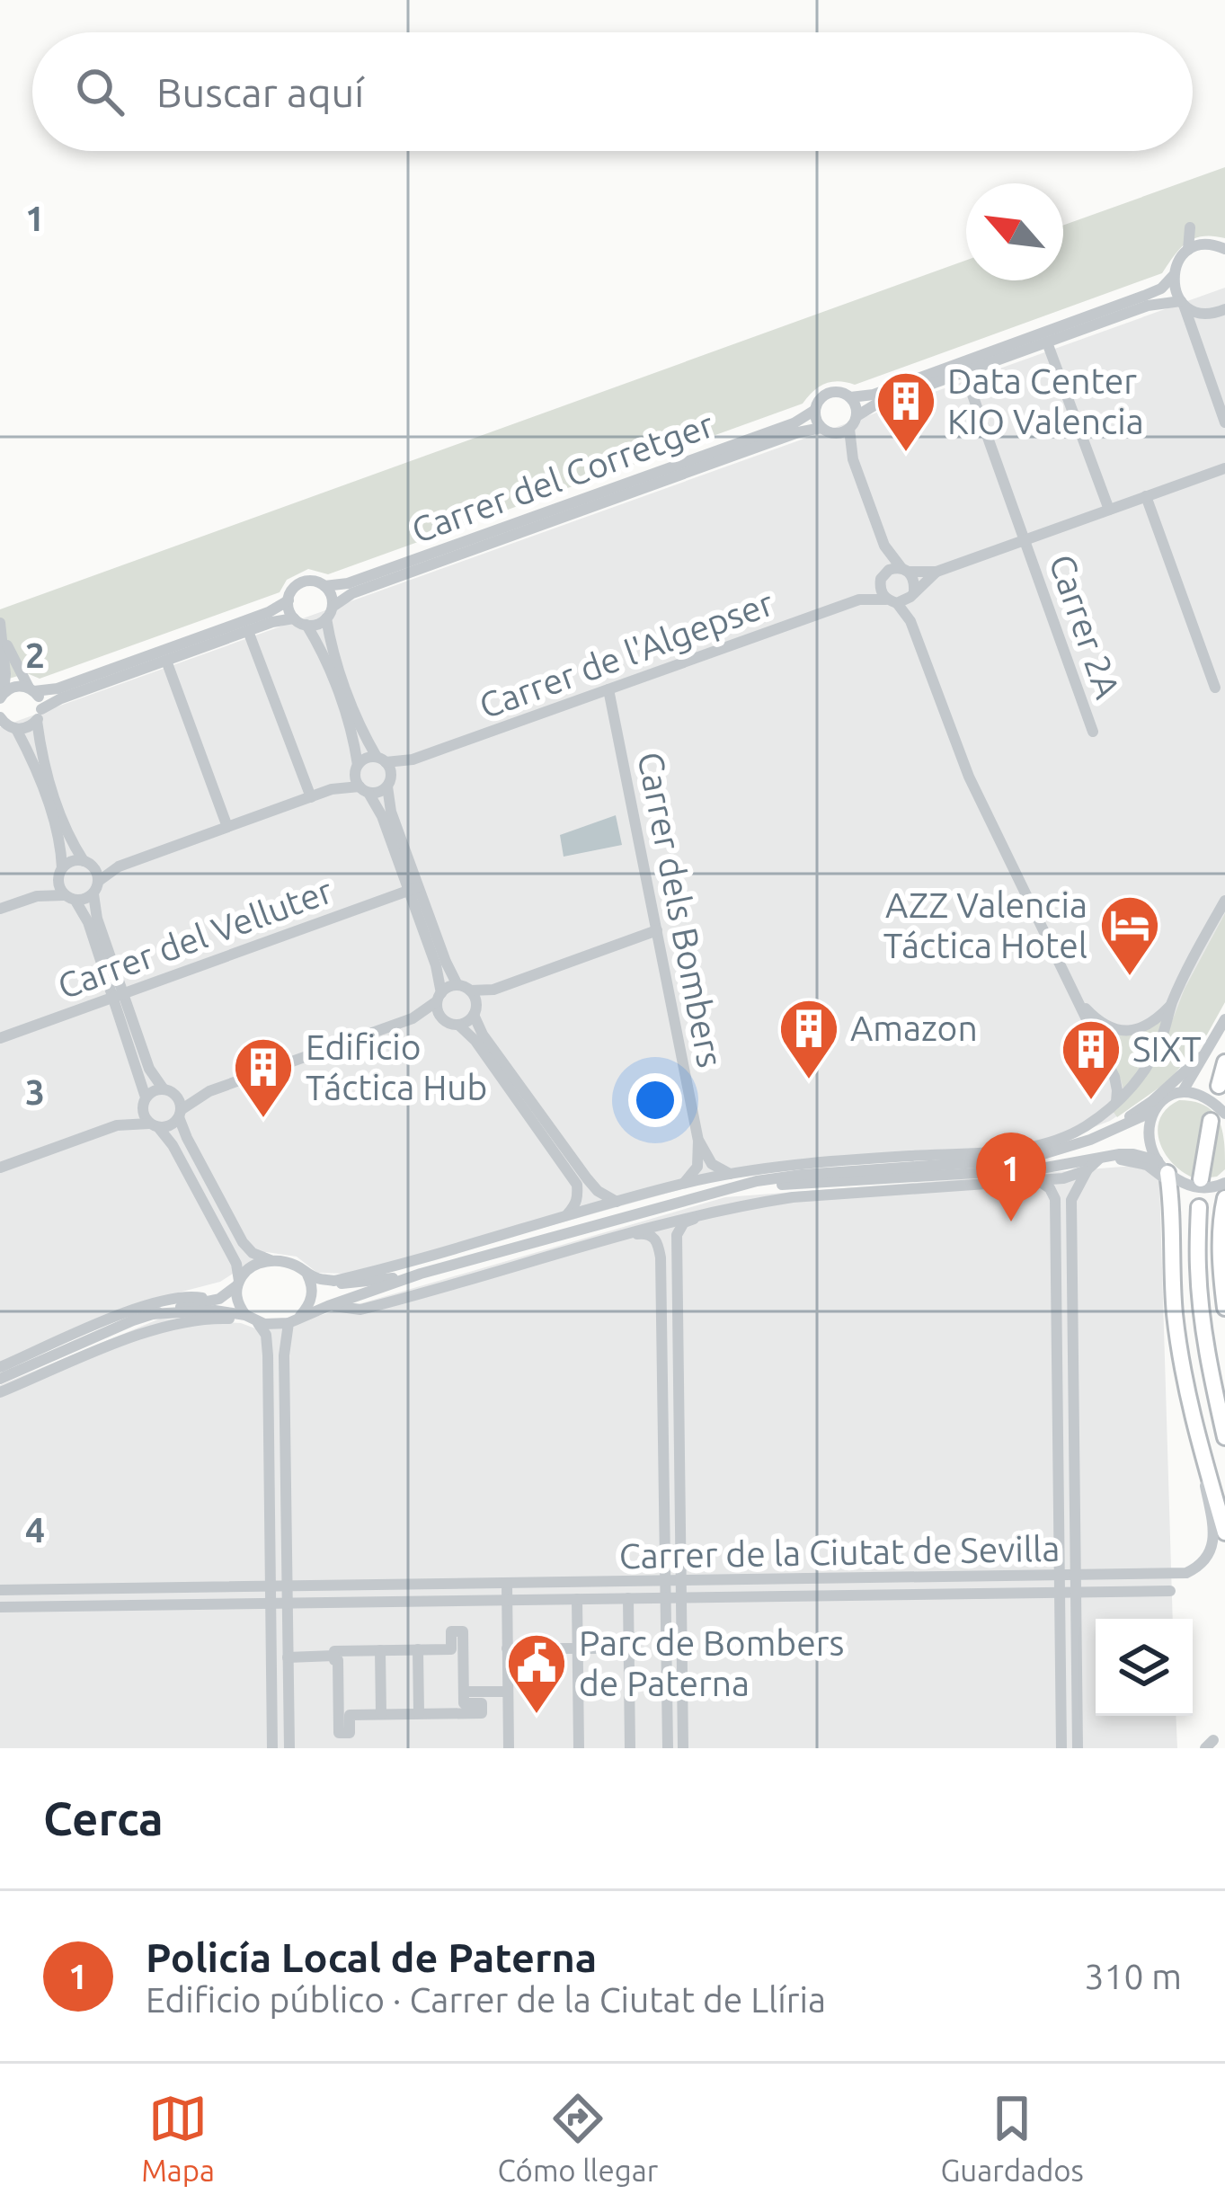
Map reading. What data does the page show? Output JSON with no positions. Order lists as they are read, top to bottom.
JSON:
{
  "streets": {
    "street": [
      "Carrer del Corretger",
      "Carrer 2A",
      "Carrer de l'Algepser",
      "Carrer dels Bombers",
      "Carrer del Velluter",
      "Carrer de la Ciutat de Sevilla"
    ]
  },
  "crossings": [
    ["Carrer de l'Algepser", "Carrer dels Bombers"]
  ],
  "places": {
    "building": [
      "Data Center KIO Valencia",
      "Amazon",
      "SIXT",
      "Edificio Táctica Hub"
    ],
    "hotel": ["AZZ Valencia Táctica Hotel"],
    "public building": ["Parc de Bombers de Paterna"]
  },
  "north": "top left",
  "page": {
    "search": "Buscar aquí",
    "pins": "1",
    "heading": "Cerca",
    "list": [
      {
        "mark": "1",
        "name": "Policía Local de Paterna",
        "note": "Edificio público · Carrer de la Ciutat de Llíria",
        "value": "310 m"
      }
    ],
    "nav": ["Mapa", "Cómo llegar", "Guardados"]
  },
  "grid": {
    "rows": [
      "1",
      "2",
      "3",
      "4"
    ]
  }
}
